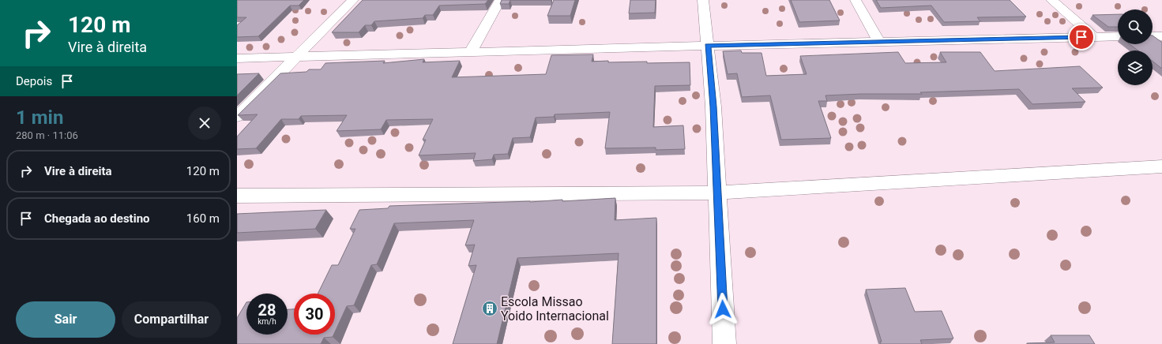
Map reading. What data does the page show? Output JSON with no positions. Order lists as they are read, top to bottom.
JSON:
{
  "places": {
    "building": ["Escola Missao Yoido Internacional"]
  },
  "page": {
    "turn": ["120 m", "Vire à direita"],
    "then": "Depois",
    "heading": ["1 min", "280 m · 11:06"],
    "list": [
      {
        "name": "Vire à direita",
        "value": "120 m"
      },
      {
        "name": "Chegada ao destino",
        "value": "160 m"
      }
    ],
    "speed": "28 km/h",
    "limit": "30",
    "buttons": ["Sair", "Compartilhar"]
  }
}
